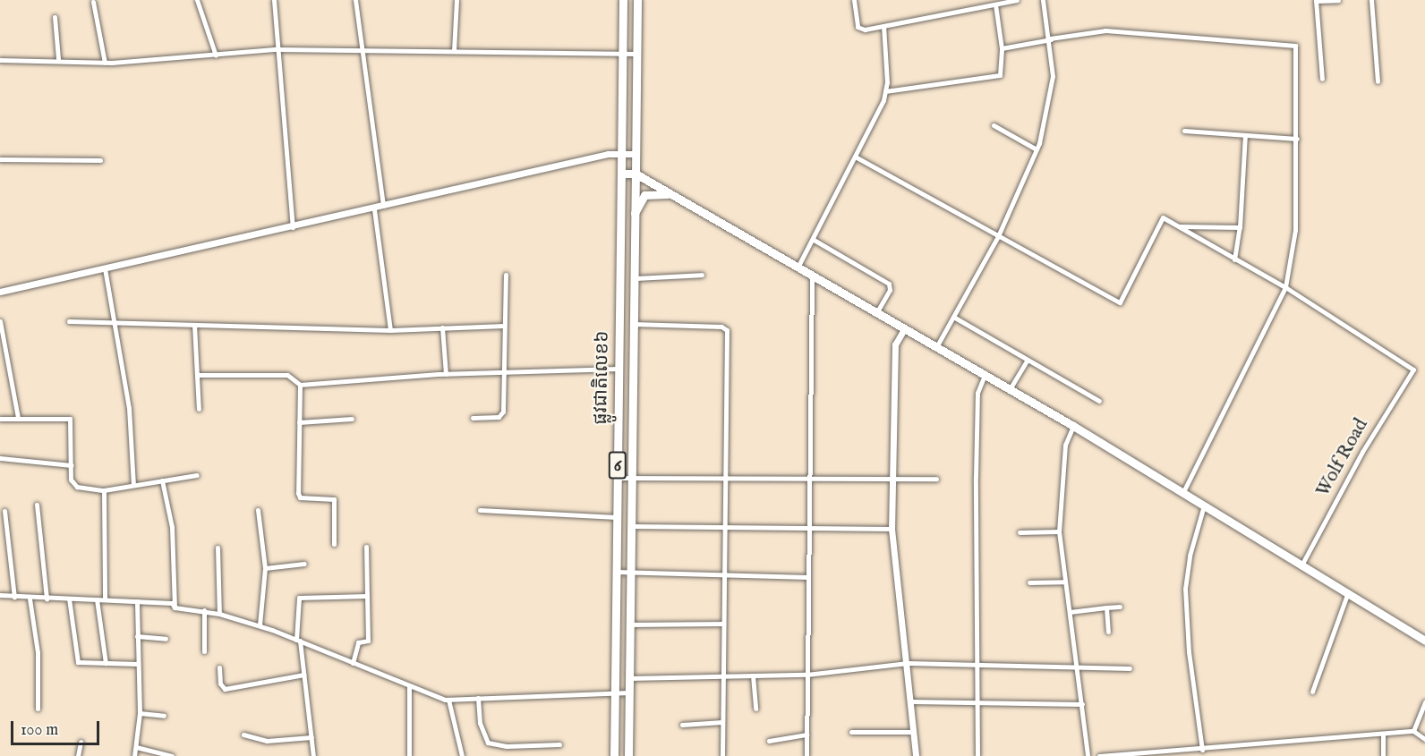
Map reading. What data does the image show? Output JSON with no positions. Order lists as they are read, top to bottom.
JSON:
{
  "streets": {
    "main road": ["ផ្លូវជាតិលេខ៦", "6"],
    "street": ["Wolf Road"]
  },
  "scale_bar": "100 m"
}
